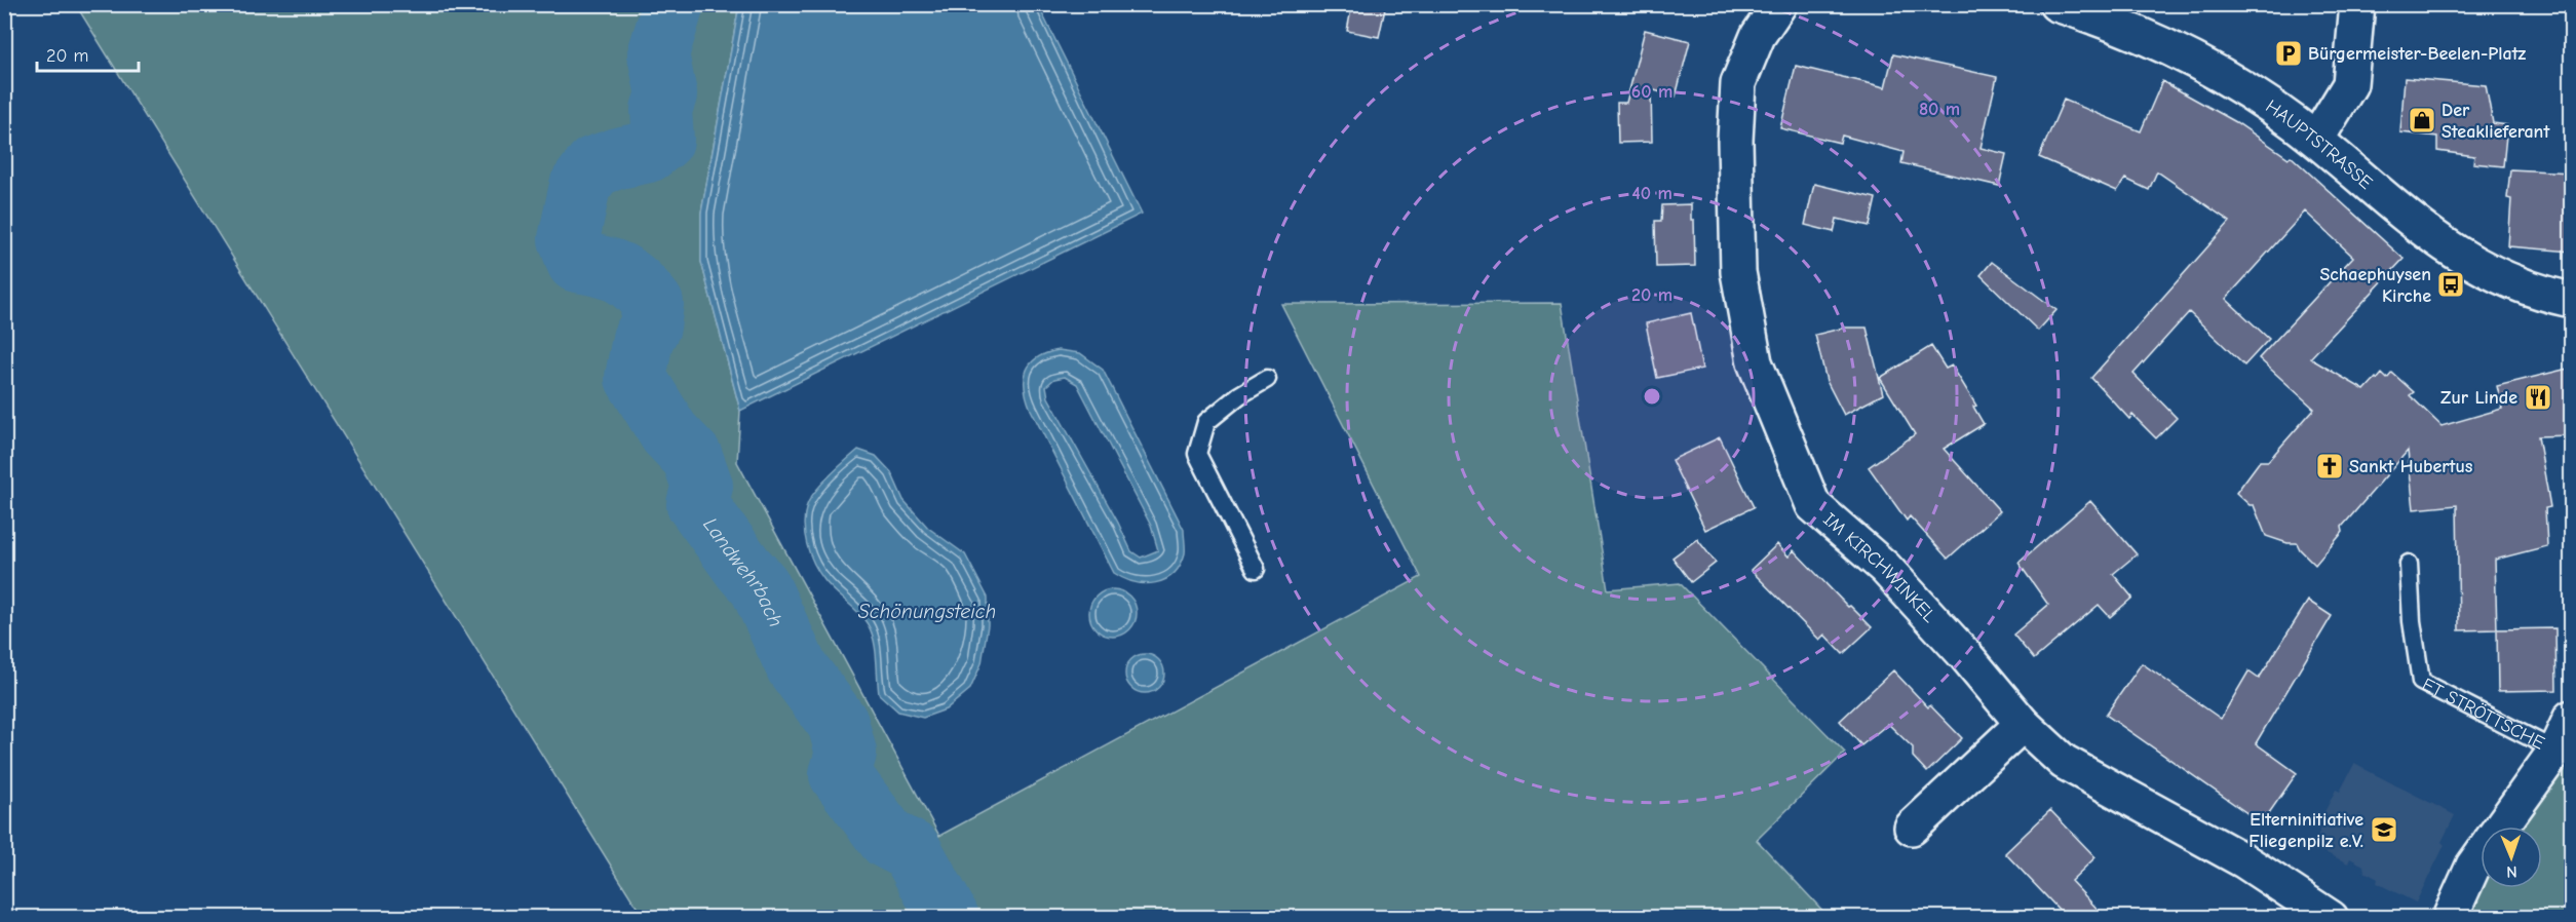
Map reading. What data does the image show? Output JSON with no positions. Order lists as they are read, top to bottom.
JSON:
{
  "streets": {
    "street": ["HAUPTSTRASSE", "IM KIRCHWINKEL", "ET STRÖTTSCHE"]
  },
  "water": ["Landwehrbach", "Schönungsteich"],
  "places": {
    "parking": ["Bürgermeister-Beelen-Platz"],
    "shop": ["Der Steaklieferant"],
    "bus stop": ["Schaephuysen Kirche"],
    "restaurant": ["Zur Linde"],
    "church": ["Sankt Hubertus"],
    "school or university": ["Elterninitiative Fliegenpilz e.V."]
  },
  "scale_bar": "20 m",
  "north": "bottom",
  "rings": [
    "60 m",
    "80 m",
    "40 m",
    "20 m"
  ]
}
